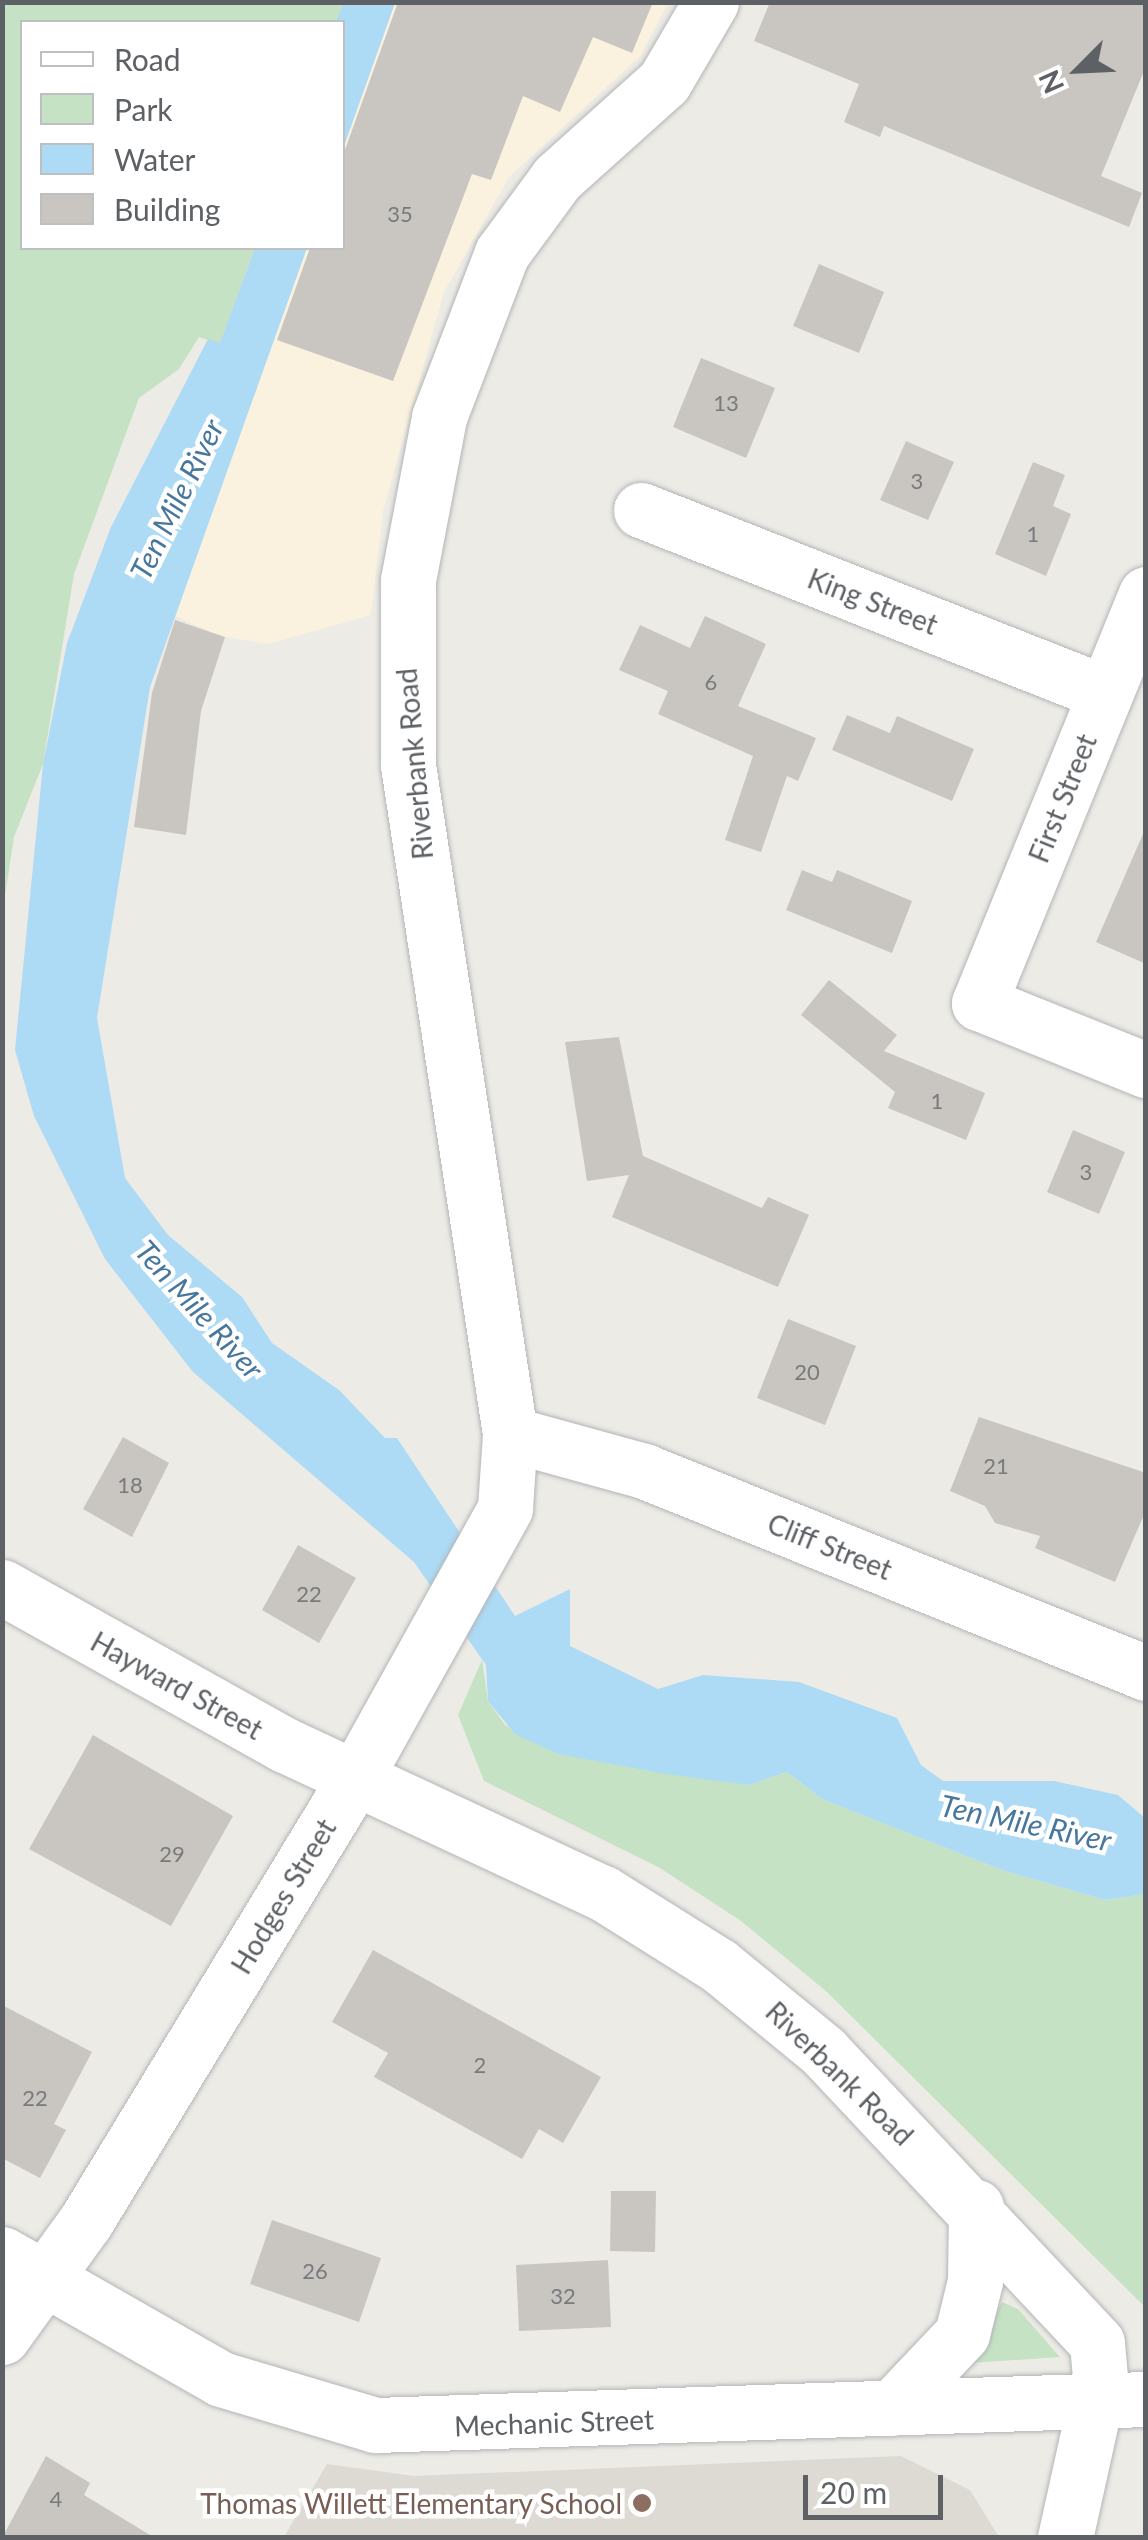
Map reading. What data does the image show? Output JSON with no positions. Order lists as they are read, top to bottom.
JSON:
{
  "streets": {
    "street": [
      "King Street",
      "Riverbank Road",
      "First Street",
      "Cliff Street",
      "Hayward Street",
      "Hodges Street",
      "Mechanic Street"
    ]
  },
  "crossings": [
    ["King Street", "First Street"],
    ["Riverbank Road", "Cliff Street"],
    ["Riverbank Road", "Hayward Street"],
    ["Riverbank Road", "Hodges Street"],
    ["Riverbank Road", "Mechanic Street"],
    ["Cliff Street", "Hodges Street"],
    ["Hayward Street", "Hodges Street"],
    ["Hodges Street", "Mechanic Street"]
  ],
  "water": ["Ten Mile River"],
  "places": ["Thomas Willett Elementary School"],
  "house_numbers": [
    "35",
    "13",
    "3",
    "1",
    "6",
    "1",
    "3",
    "20",
    "21",
    "18",
    "22",
    "29",
    "2",
    "22",
    "26",
    "32",
    "4"
  ],
  "legend": [
    "Road",
    "Park",
    "Water",
    "Building"
  ],
  "scale_bar": "20 m",
  "north": "bottom left"
}
